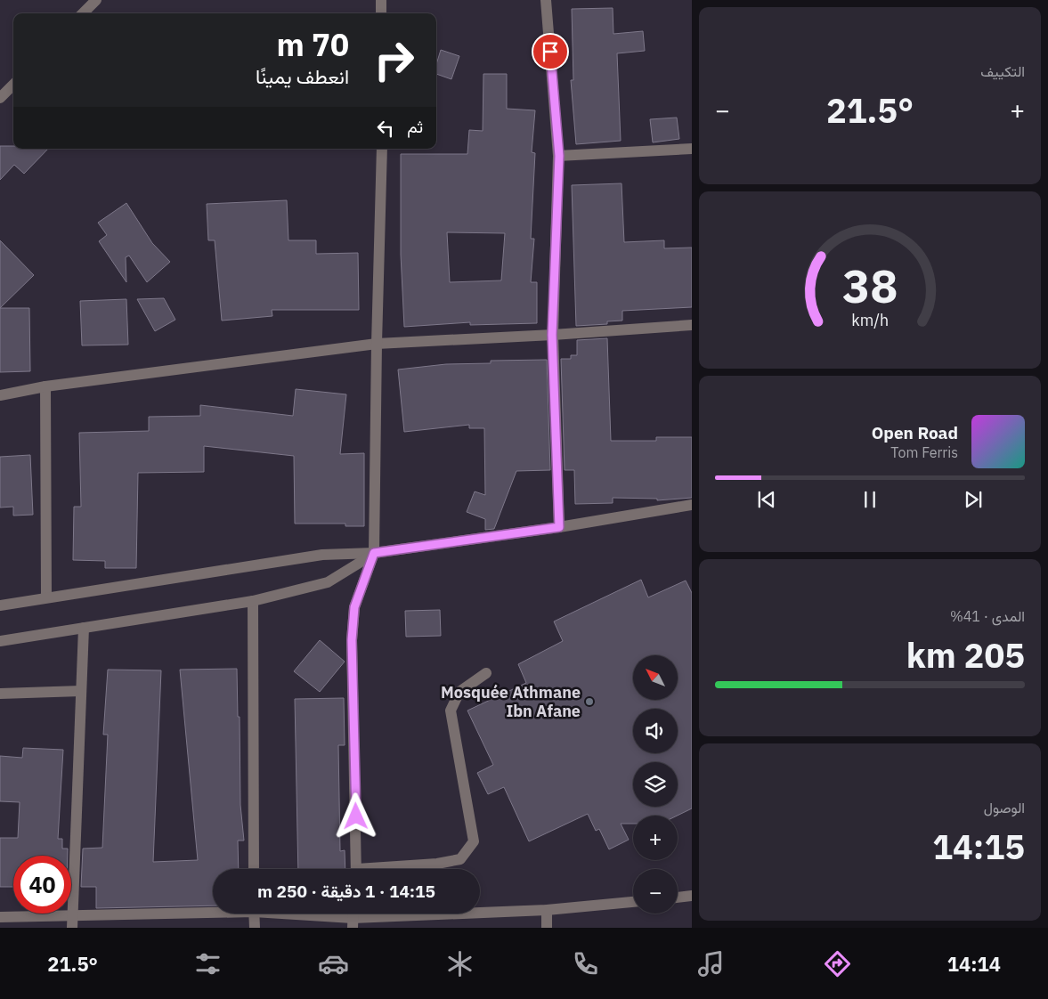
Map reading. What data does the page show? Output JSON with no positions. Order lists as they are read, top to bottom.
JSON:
{
  "places": ["Mosquée Athmane Ibn Afane"],
  "north": "top left",
  "page": {
    "tile": [
      "التكييف",
      ["المدى · 41%", "205 km"],
      ["الوصول", "14:15"]
    ],
    "turn": ["70 m", "انعطف يمينًا"],
    "heat": ["−", "21.5°", "+"],
    "then": "ثم",
    "song": ["Open Road", "Tom Ferris"],
    "map_buttons": ["+", "−"],
    "limit": "40",
    "trip": "14:15 · 1 دقيقة · 250 m",
    "tabs": ["14:14", "21.5°"],
    "gauge": ["38", "km/h"]
  }
}
